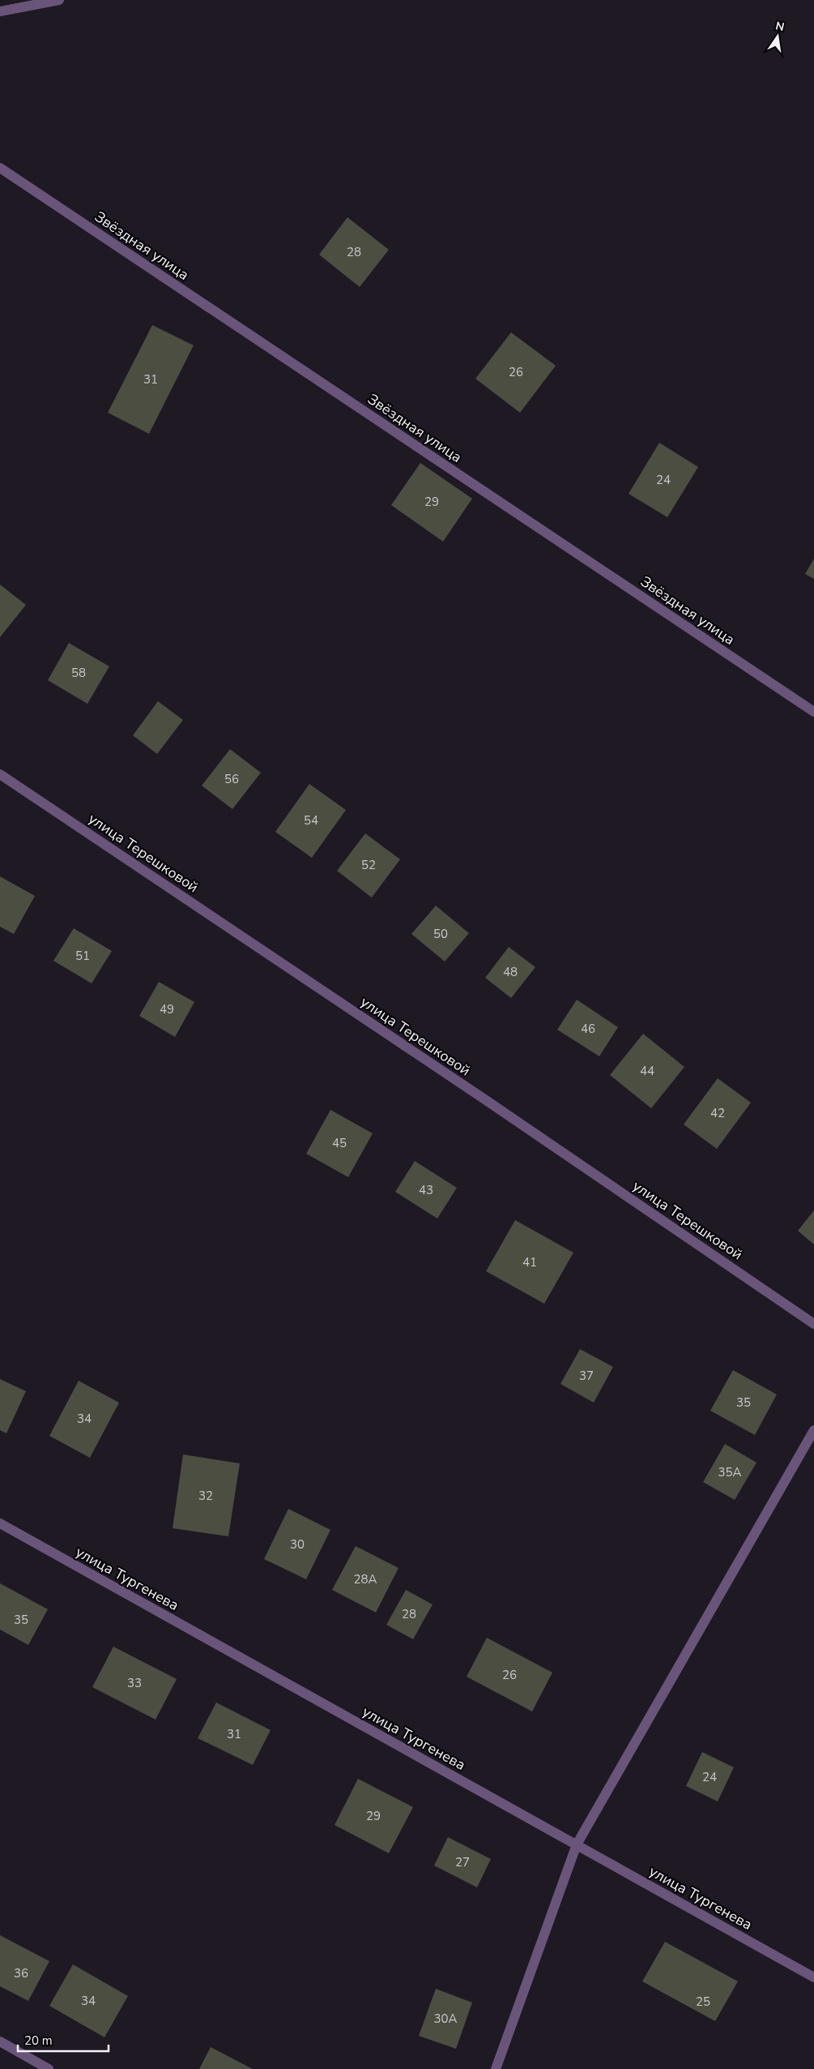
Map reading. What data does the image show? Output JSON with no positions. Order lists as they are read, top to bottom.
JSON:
{
  "streets": {
    "street": ["Звёздная улица", "улица Терешковой", "улица Тургенева"]
  },
  "house_numbers": [
    "28",
    "26",
    "31",
    "24",
    "29",
    "58",
    "56",
    "54",
    "52",
    "50",
    "51",
    "48",
    "49",
    "46",
    "44",
    "42",
    "45",
    "43",
    "41",
    "37",
    "35",
    "34",
    "35А",
    "32",
    "30",
    "28А",
    "28",
    "35",
    "26",
    "33",
    "31",
    "24",
    "29",
    "27",
    "36",
    "34",
    "25",
    "30А"
  ],
  "scale_bar": "20 m",
  "north": "top"
}
